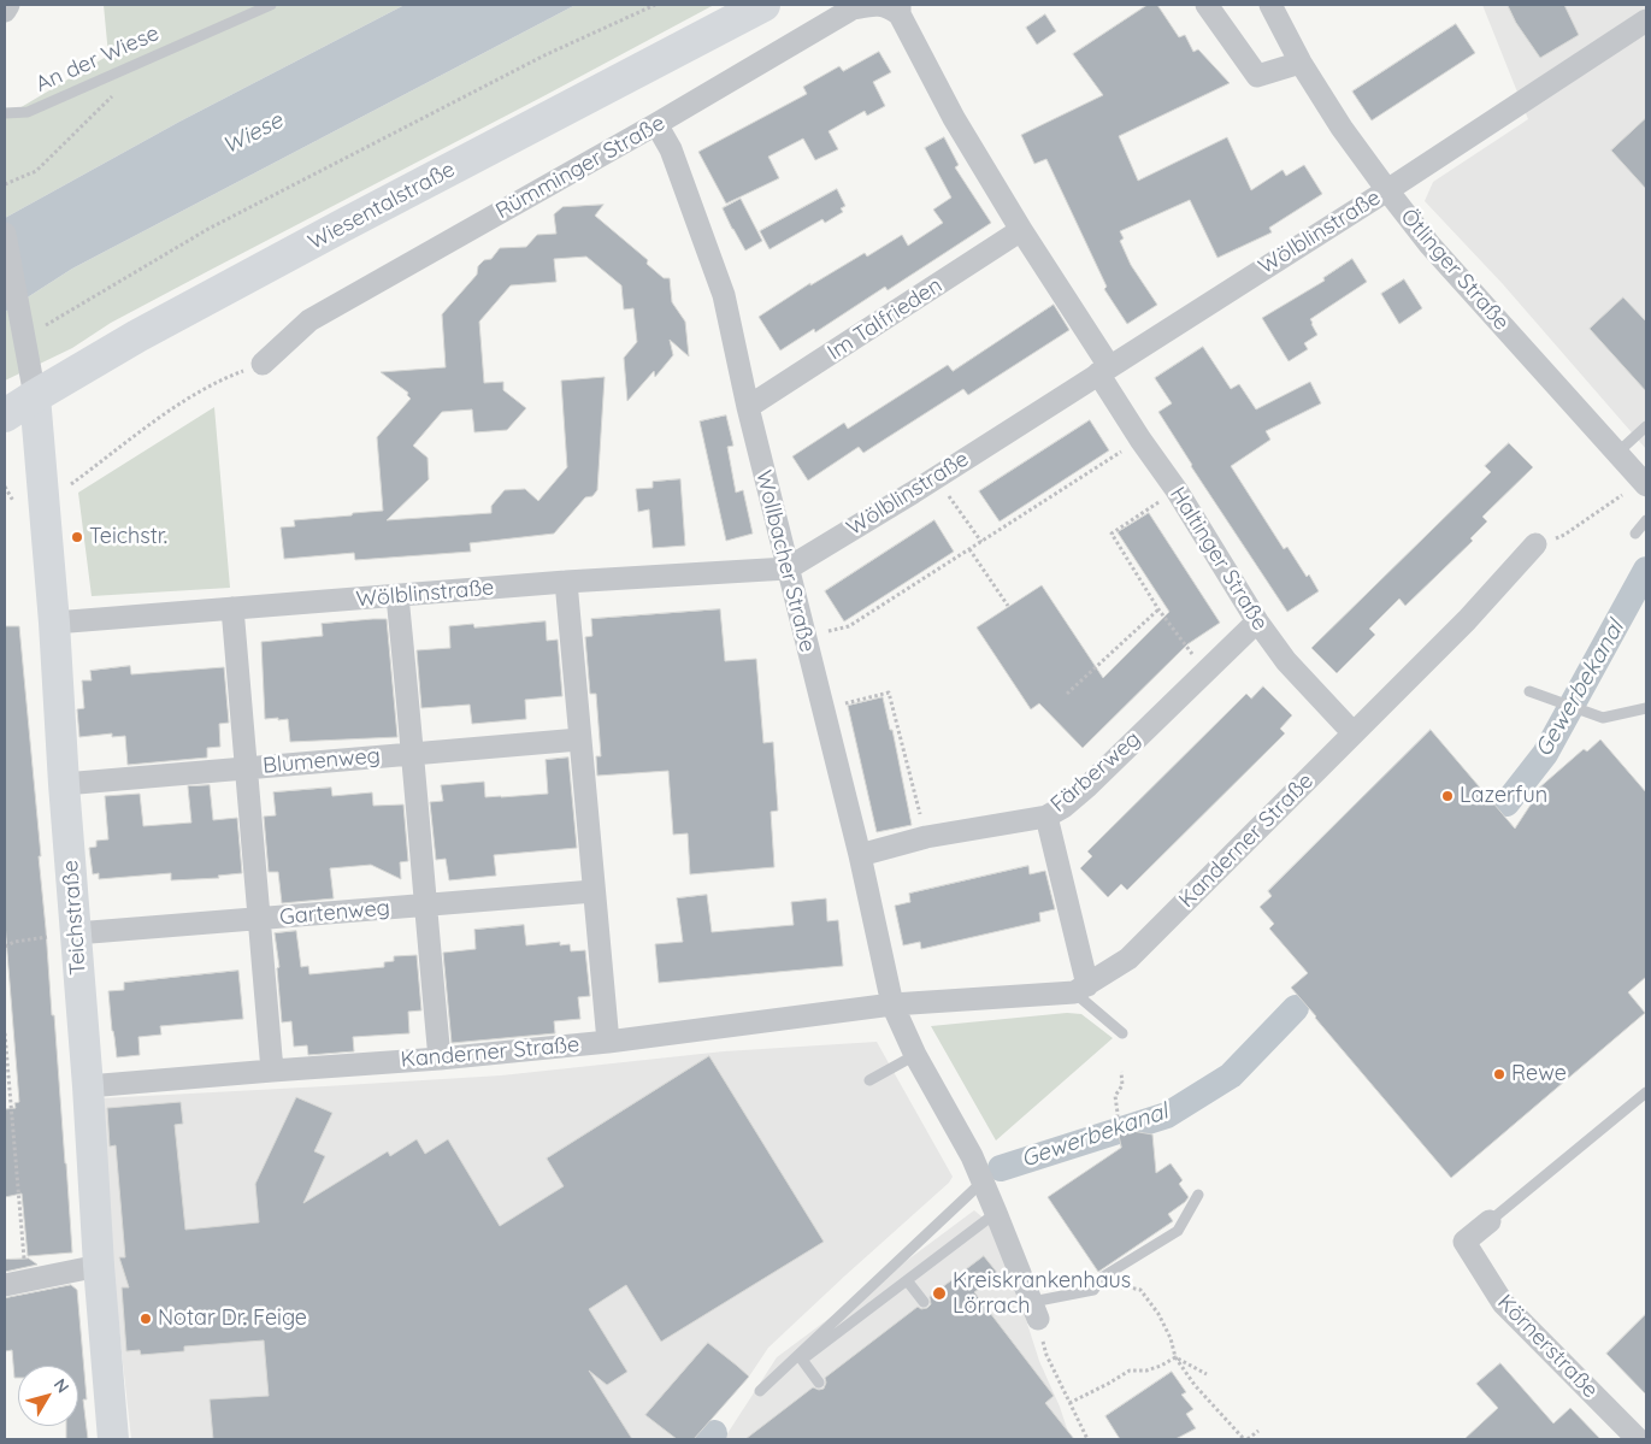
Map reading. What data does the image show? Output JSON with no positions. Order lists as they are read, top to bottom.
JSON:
{
  "streets": {
    "main road": ["Wiesentalstraße"],
    "street": [
      "Rümminger Straße",
      "Wölblinstraße",
      "Ötlinger Straße",
      "Im Talfrieden",
      "Haltinger Straße",
      "Wollbacher Straße",
      "Blumenweg",
      "Färberweg",
      "Kanderner Straße",
      "Gartenweg",
      "Teichstraße",
      "Körnerstraße"
    ],
    "lane": ["An der Wiese"]
  },
  "crossings": [
    ["Rümminger Straße", "Haltinger Straße"],
    ["Rümminger Straße", "Wollbacher Straße"],
    ["Wiesentalstraße", "Teichstraße"],
    ["Wölblinstraße", "Ötlinger Straße"],
    ["Wölblinstraße", "Haltinger Straße"],
    ["Wölblinstraße", "Wollbacher Straße"],
    ["Wölblinstraße", "Teichstraße"],
    ["Im Talfrieden", "Haltinger Straße"],
    ["Im Talfrieden", "Wollbacher Straße"],
    ["Haltinger Straße", "Färberweg"],
    ["Haltinger Straße", "Kanderner Straße"],
    ["Wollbacher Straße", "Färberweg"],
    ["Wollbacher Straße", "Kanderner Straße"],
    ["Blumenweg", "Teichstraße"],
    ["Kanderner Straße", "Teichstraße"],
    ["Gartenweg", "Teichstraße"]
  ],
  "water": ["Wiese", "Gewerbekanal"],
  "places": [
    "Teichstr.",
    "Lazerfun",
    "Rewe",
    "Kreiskrankenhaus Lörrach",
    "Notar Dr. Feige"
  ],
  "north": "top right"
}
